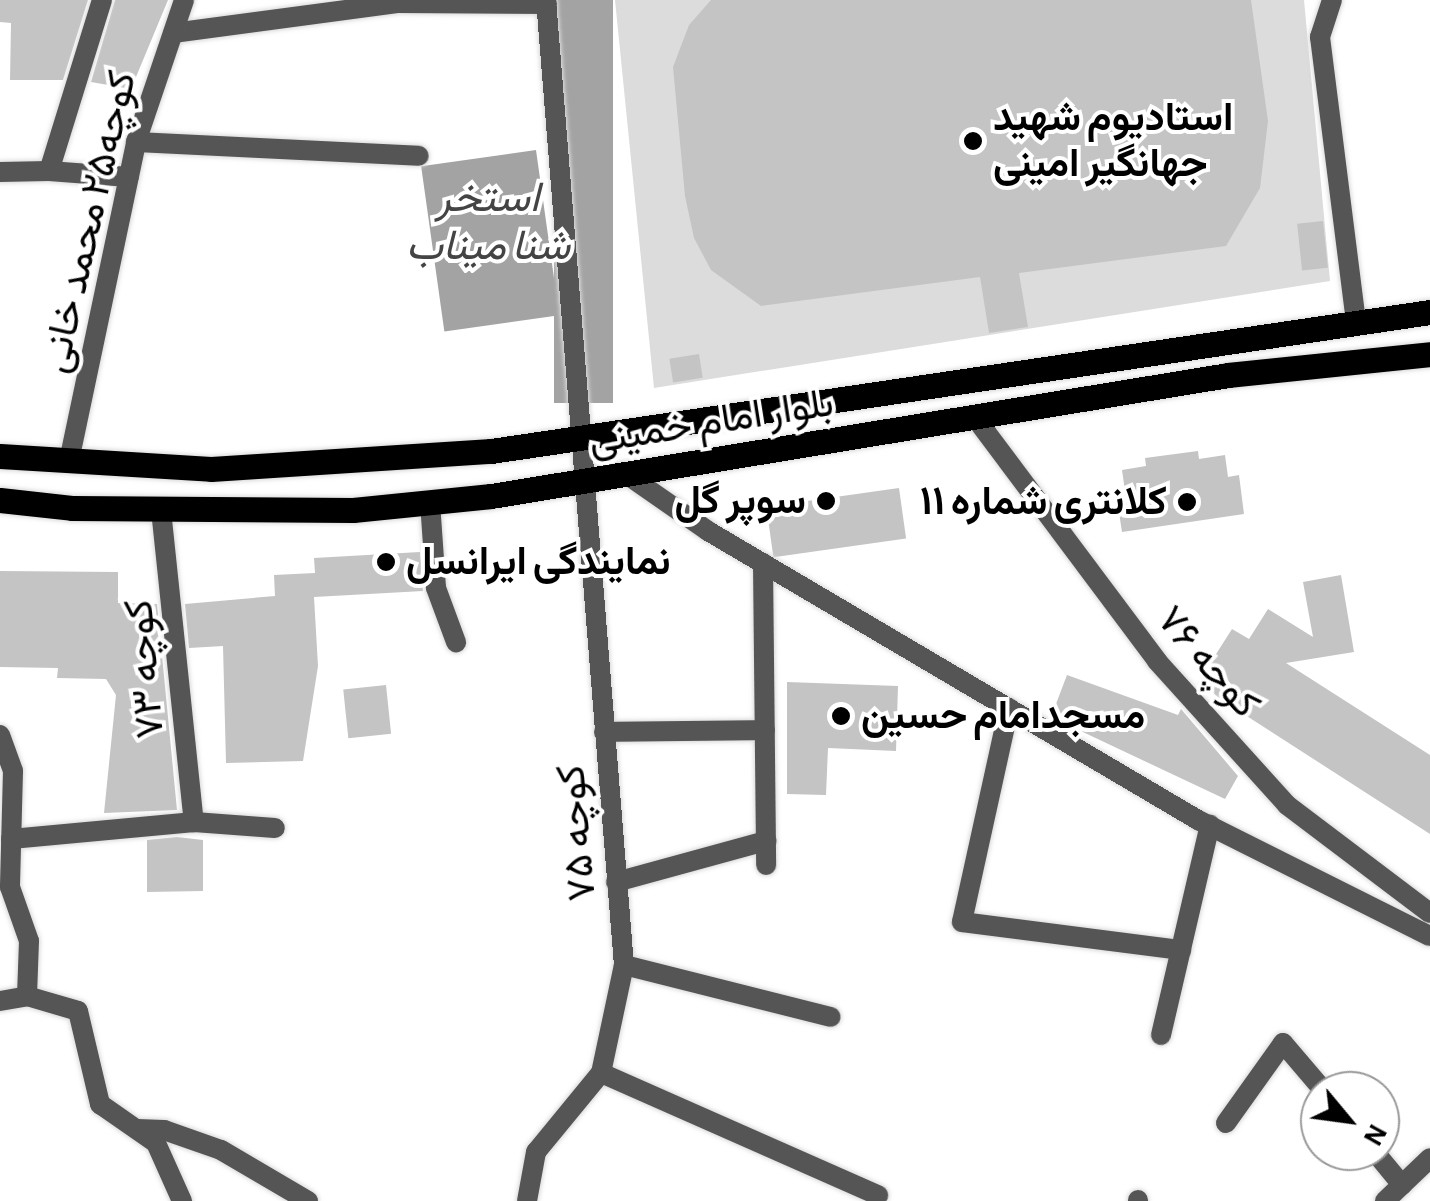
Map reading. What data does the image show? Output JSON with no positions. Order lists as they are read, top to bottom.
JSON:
{
  "streets": {
    "main road": ["بلوار امام خمینی"],
    "street": [
      "کوچه۲۵ محمد خانی",
      "کوچه ۷۶",
      "کوچه ۷۳",
      "کوچه ۷۵"
    ]
  },
  "crossings": [
    ["کوچه۲۵ محمد خانی", "بلوار امام خمینی"],
    ["بلوار امام خمینی", "کوچه ۷۶"],
    ["بلوار امام خمینی", "کوچه ۷۳"],
    ["بلوار امام خمینی", "کوچه ۷۵"]
  ],
  "water": ["استخر شنا میناب"],
  "places": [
    "استادیوم شهید جهانگیر امینی",
    "سوپر گل",
    "کلانتری شماره ۱۱",
    "نمایندگی ایرانسل",
    "مسجدامام حسین"
  ],
  "north": "bottom right"
}
